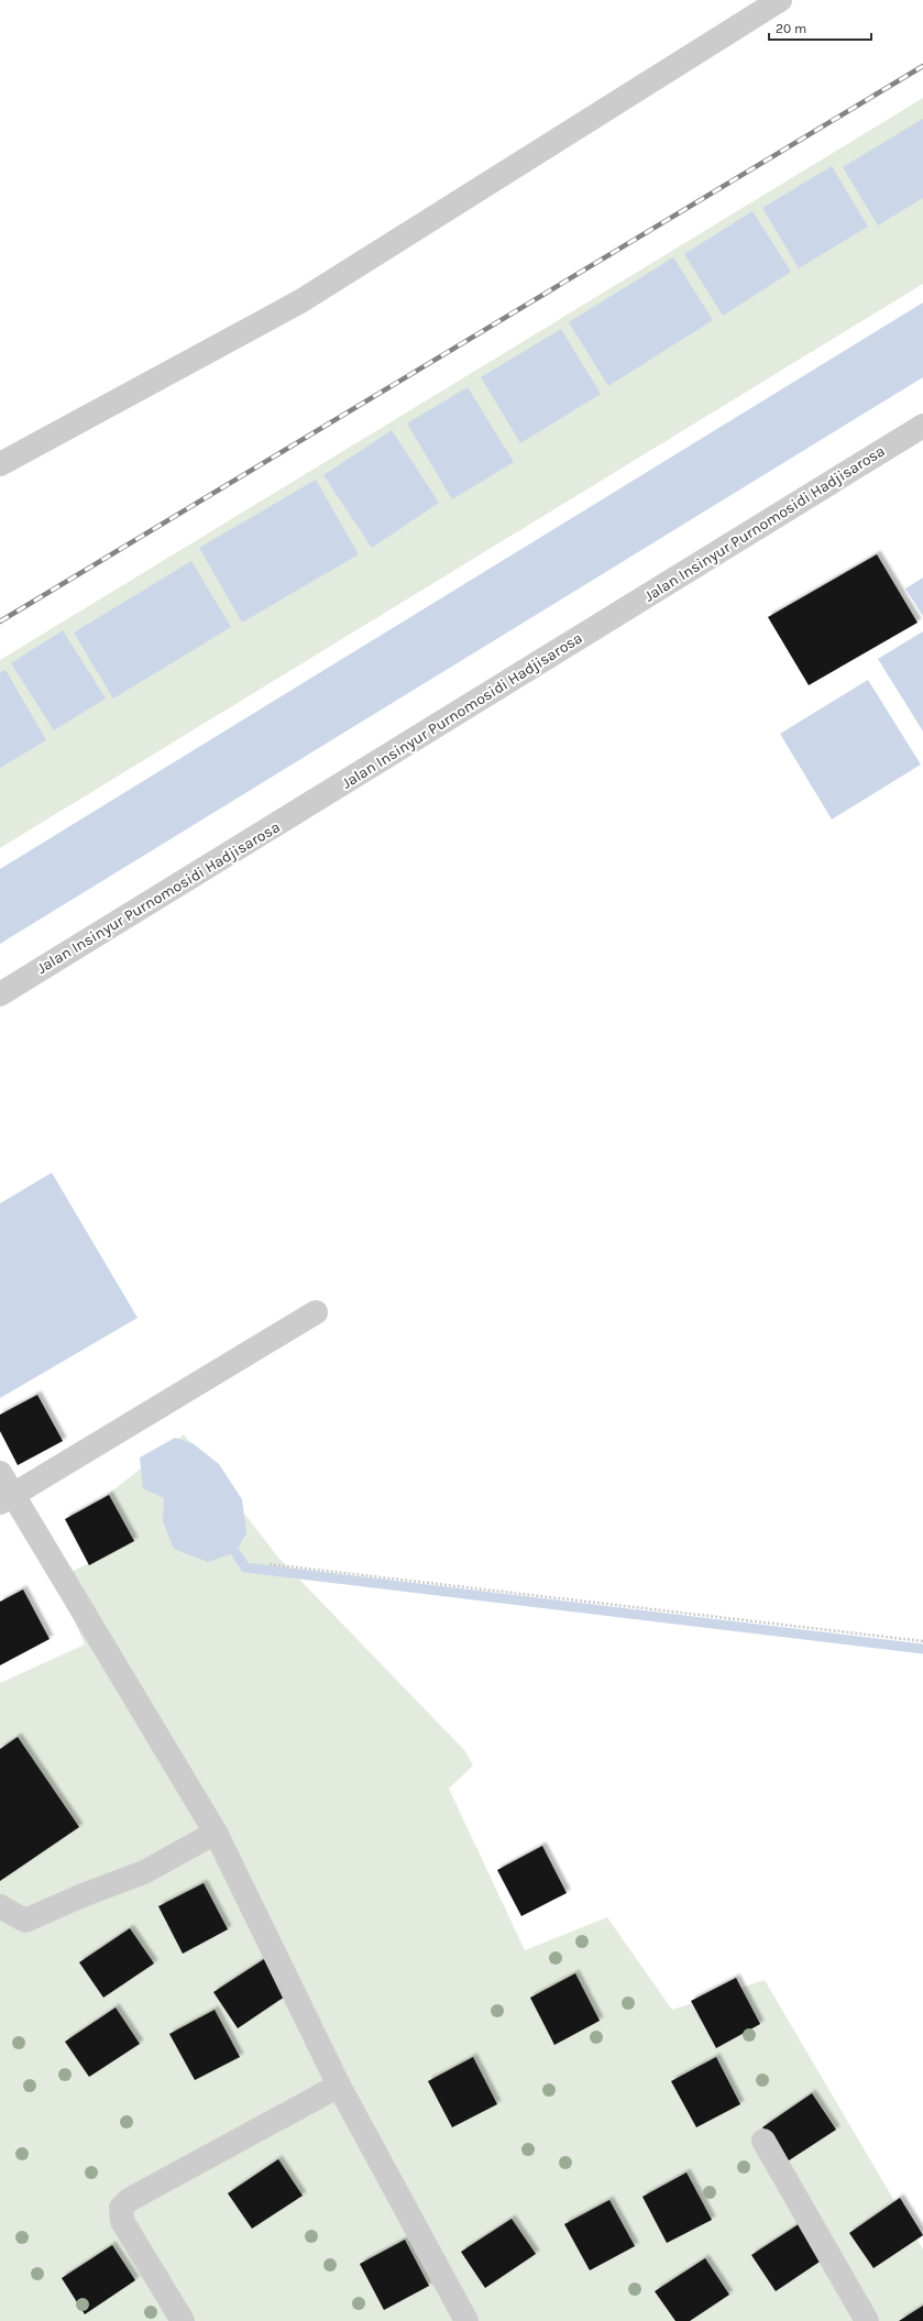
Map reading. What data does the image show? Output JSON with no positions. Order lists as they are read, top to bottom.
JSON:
{
  "streets": {
    "street": ["Jalan Insinyur Purnomosidi Hadjisarosa"]
  },
  "scale_bar": "20 m"
}
